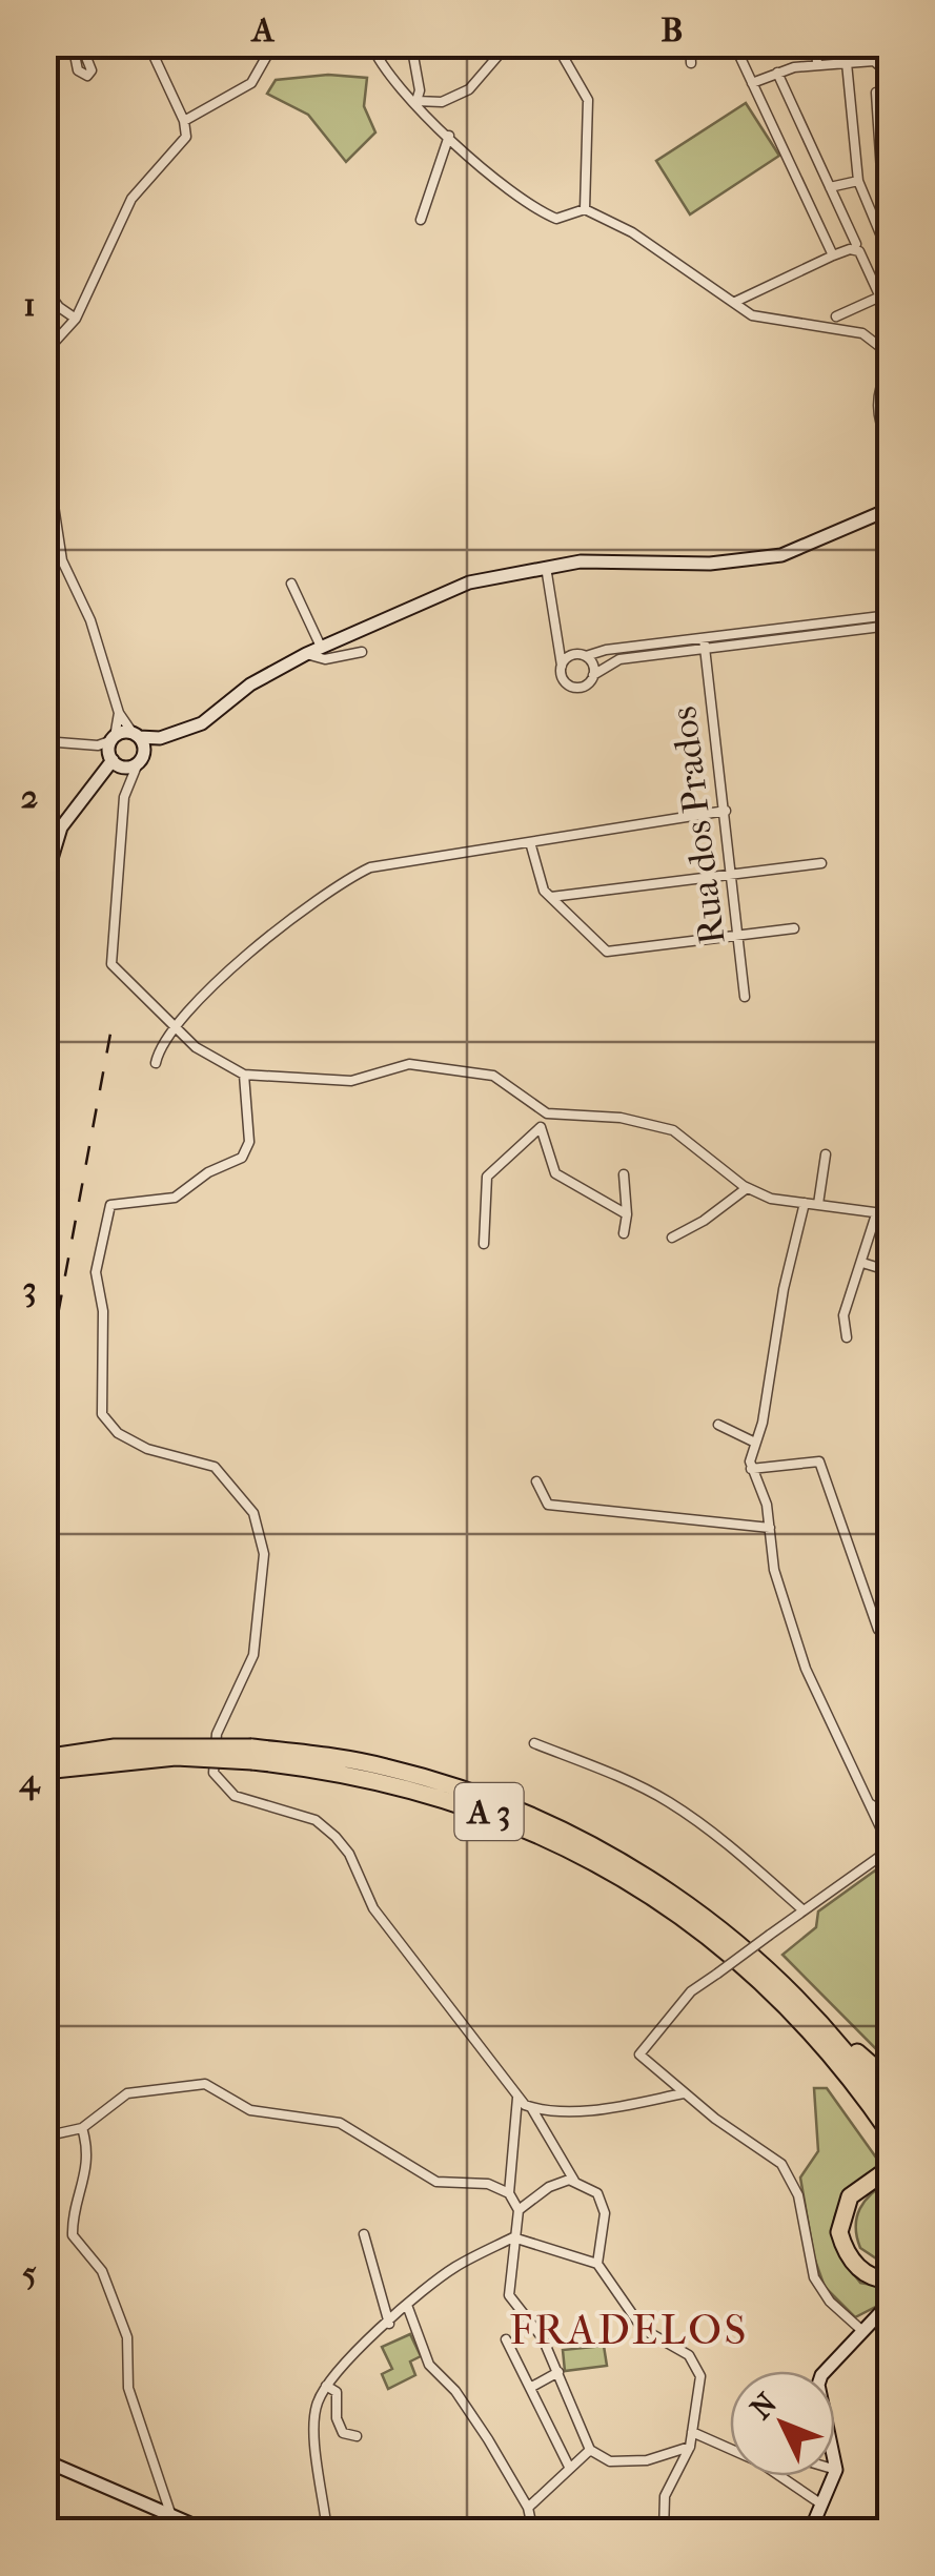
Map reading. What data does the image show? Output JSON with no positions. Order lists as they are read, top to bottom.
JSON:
{
  "streets": {
    "highway": ["A 3"],
    "street": ["Rua dos Prados"]
  },
  "districts": ["FRADELOS"],
  "north": "top left",
  "grid": {
    "columns": ["A", "B"],
    "rows": [
      "1",
      "2",
      "3",
      "4",
      "5"
    ]
  }
}
